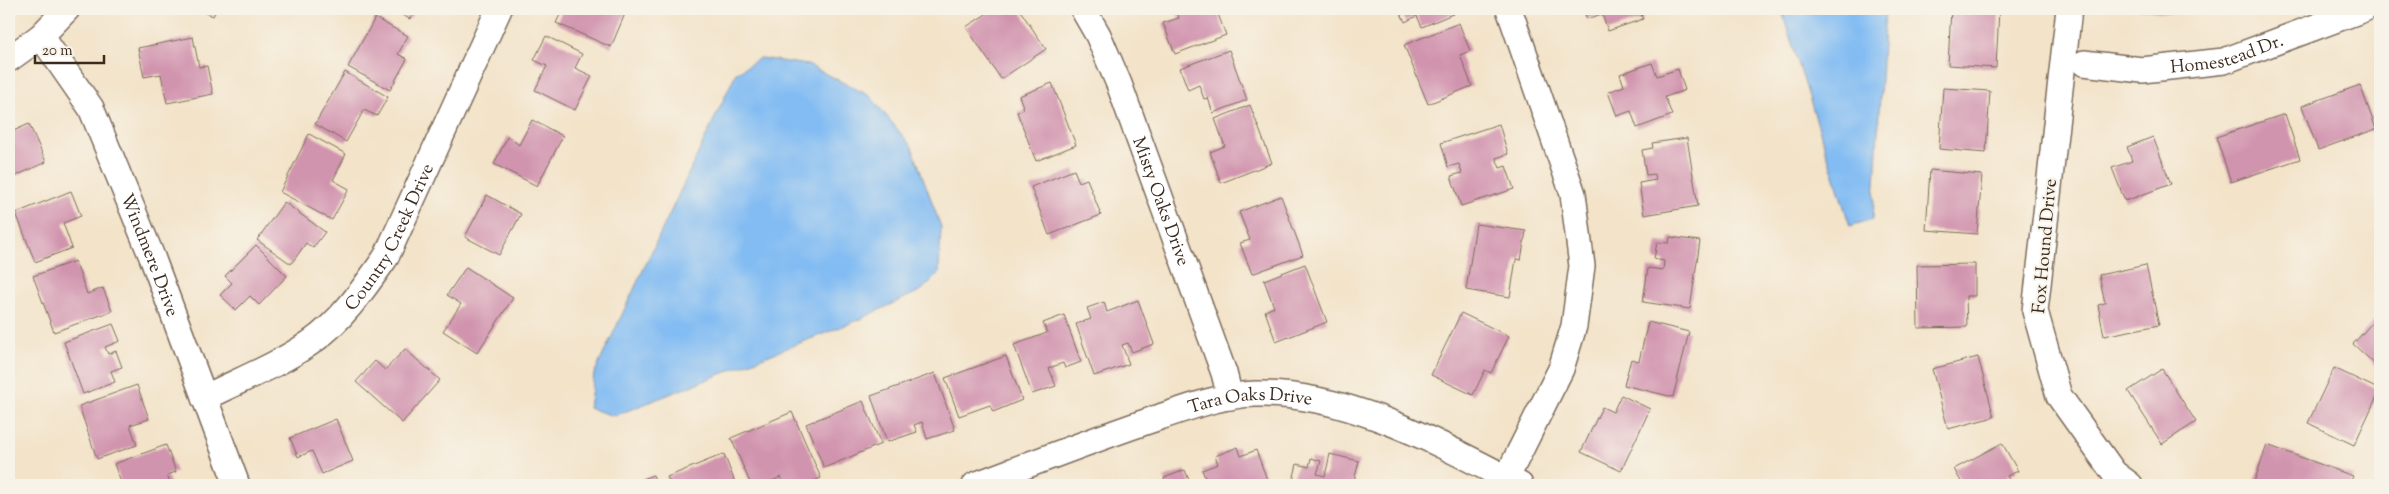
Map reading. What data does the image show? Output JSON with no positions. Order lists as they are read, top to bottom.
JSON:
{
  "streets": {
    "street": [
      "Homestead Dr.",
      "Misty Oaks Drive",
      "Country Creek Drive",
      "Fox Hound Drive",
      "Windmere Drive",
      "Tara Oaks Drive"
    ]
  },
  "crossings": [
    ["Misty Oaks Drive", "Tara Oaks Drive"],
    ["Country Creek Drive", "Windmere Drive"]
  ],
  "scale_bar": "20 m"
}
